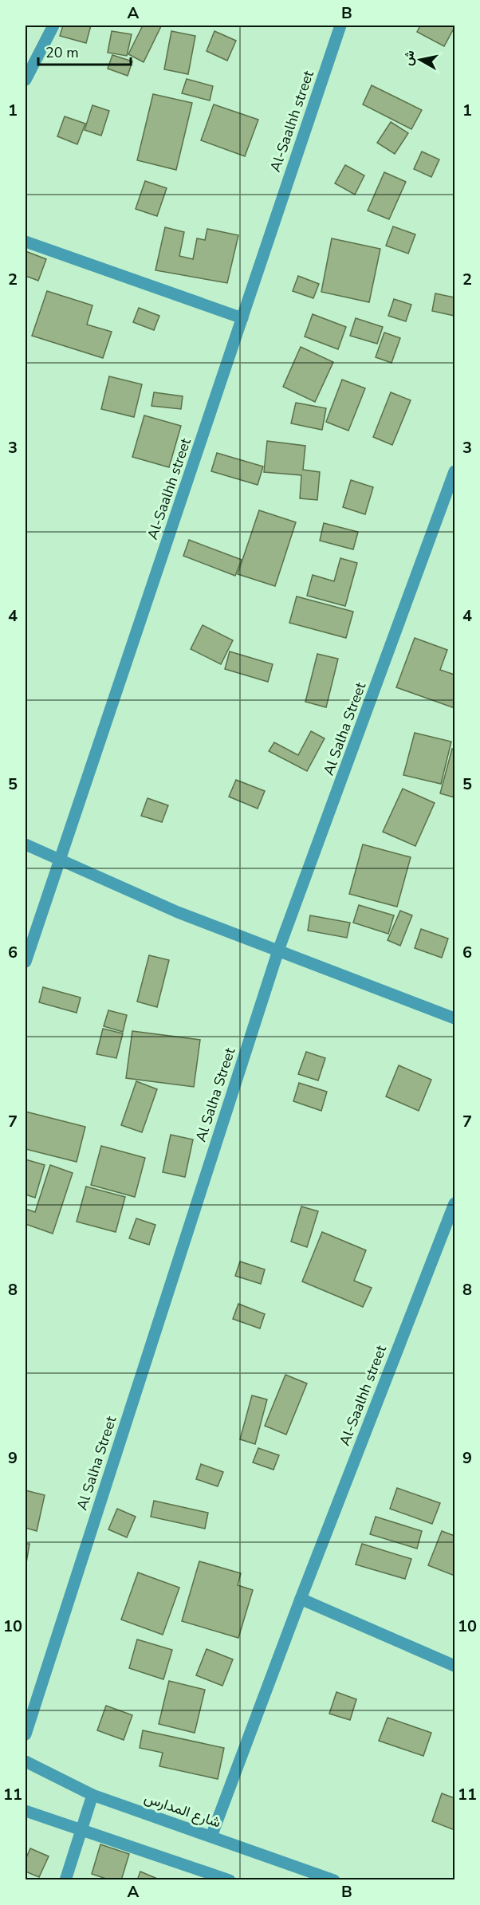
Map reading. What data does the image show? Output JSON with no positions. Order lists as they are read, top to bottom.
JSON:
{
  "streets": {
    "street": ["Al-Saalhh street", "Al Salha Street", "شارع المدارس"]
  },
  "crossings": [
    ["Al-Saalhh street", "شارع المدارس"]
  ],
  "scale_bar": "20 m",
  "north": "left",
  "grid": {
    "columns": ["A", "B"],
    "rows": [
      "1",
      "2",
      "3",
      "4",
      "5",
      "6",
      "7",
      "8",
      "9",
      "10",
      "11"
    ]
  }
}
